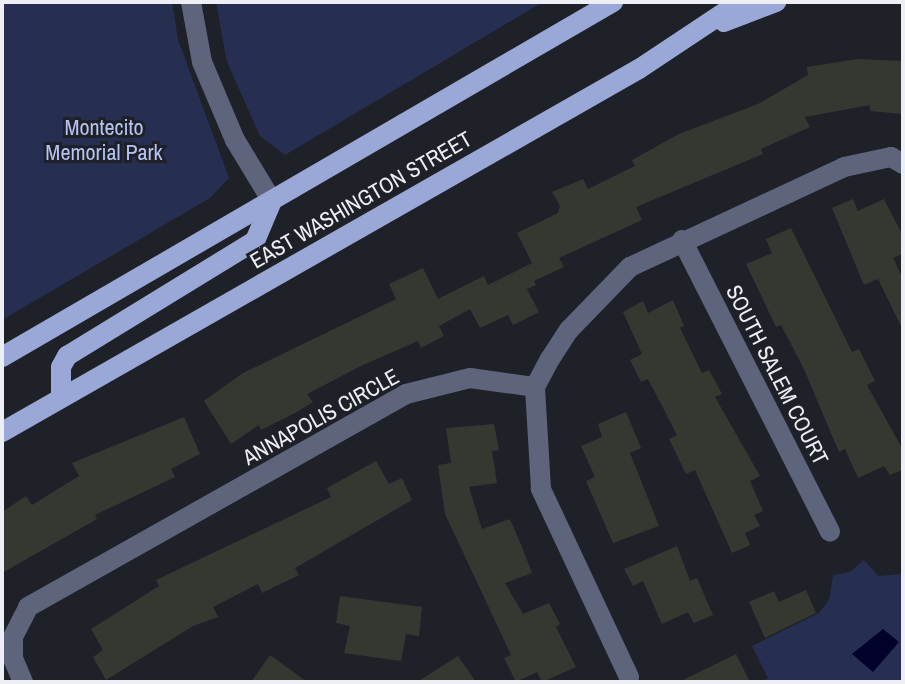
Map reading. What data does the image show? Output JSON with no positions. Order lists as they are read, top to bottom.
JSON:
{
  "streets": {
    "main road": ["EAST WASHINGTON STREET"],
    "street": ["SOUTH SALEM COURT", "ANNAPOLIS CIRCLE"]
  },
  "parks": ["Montecito Memorial Park"]
}
